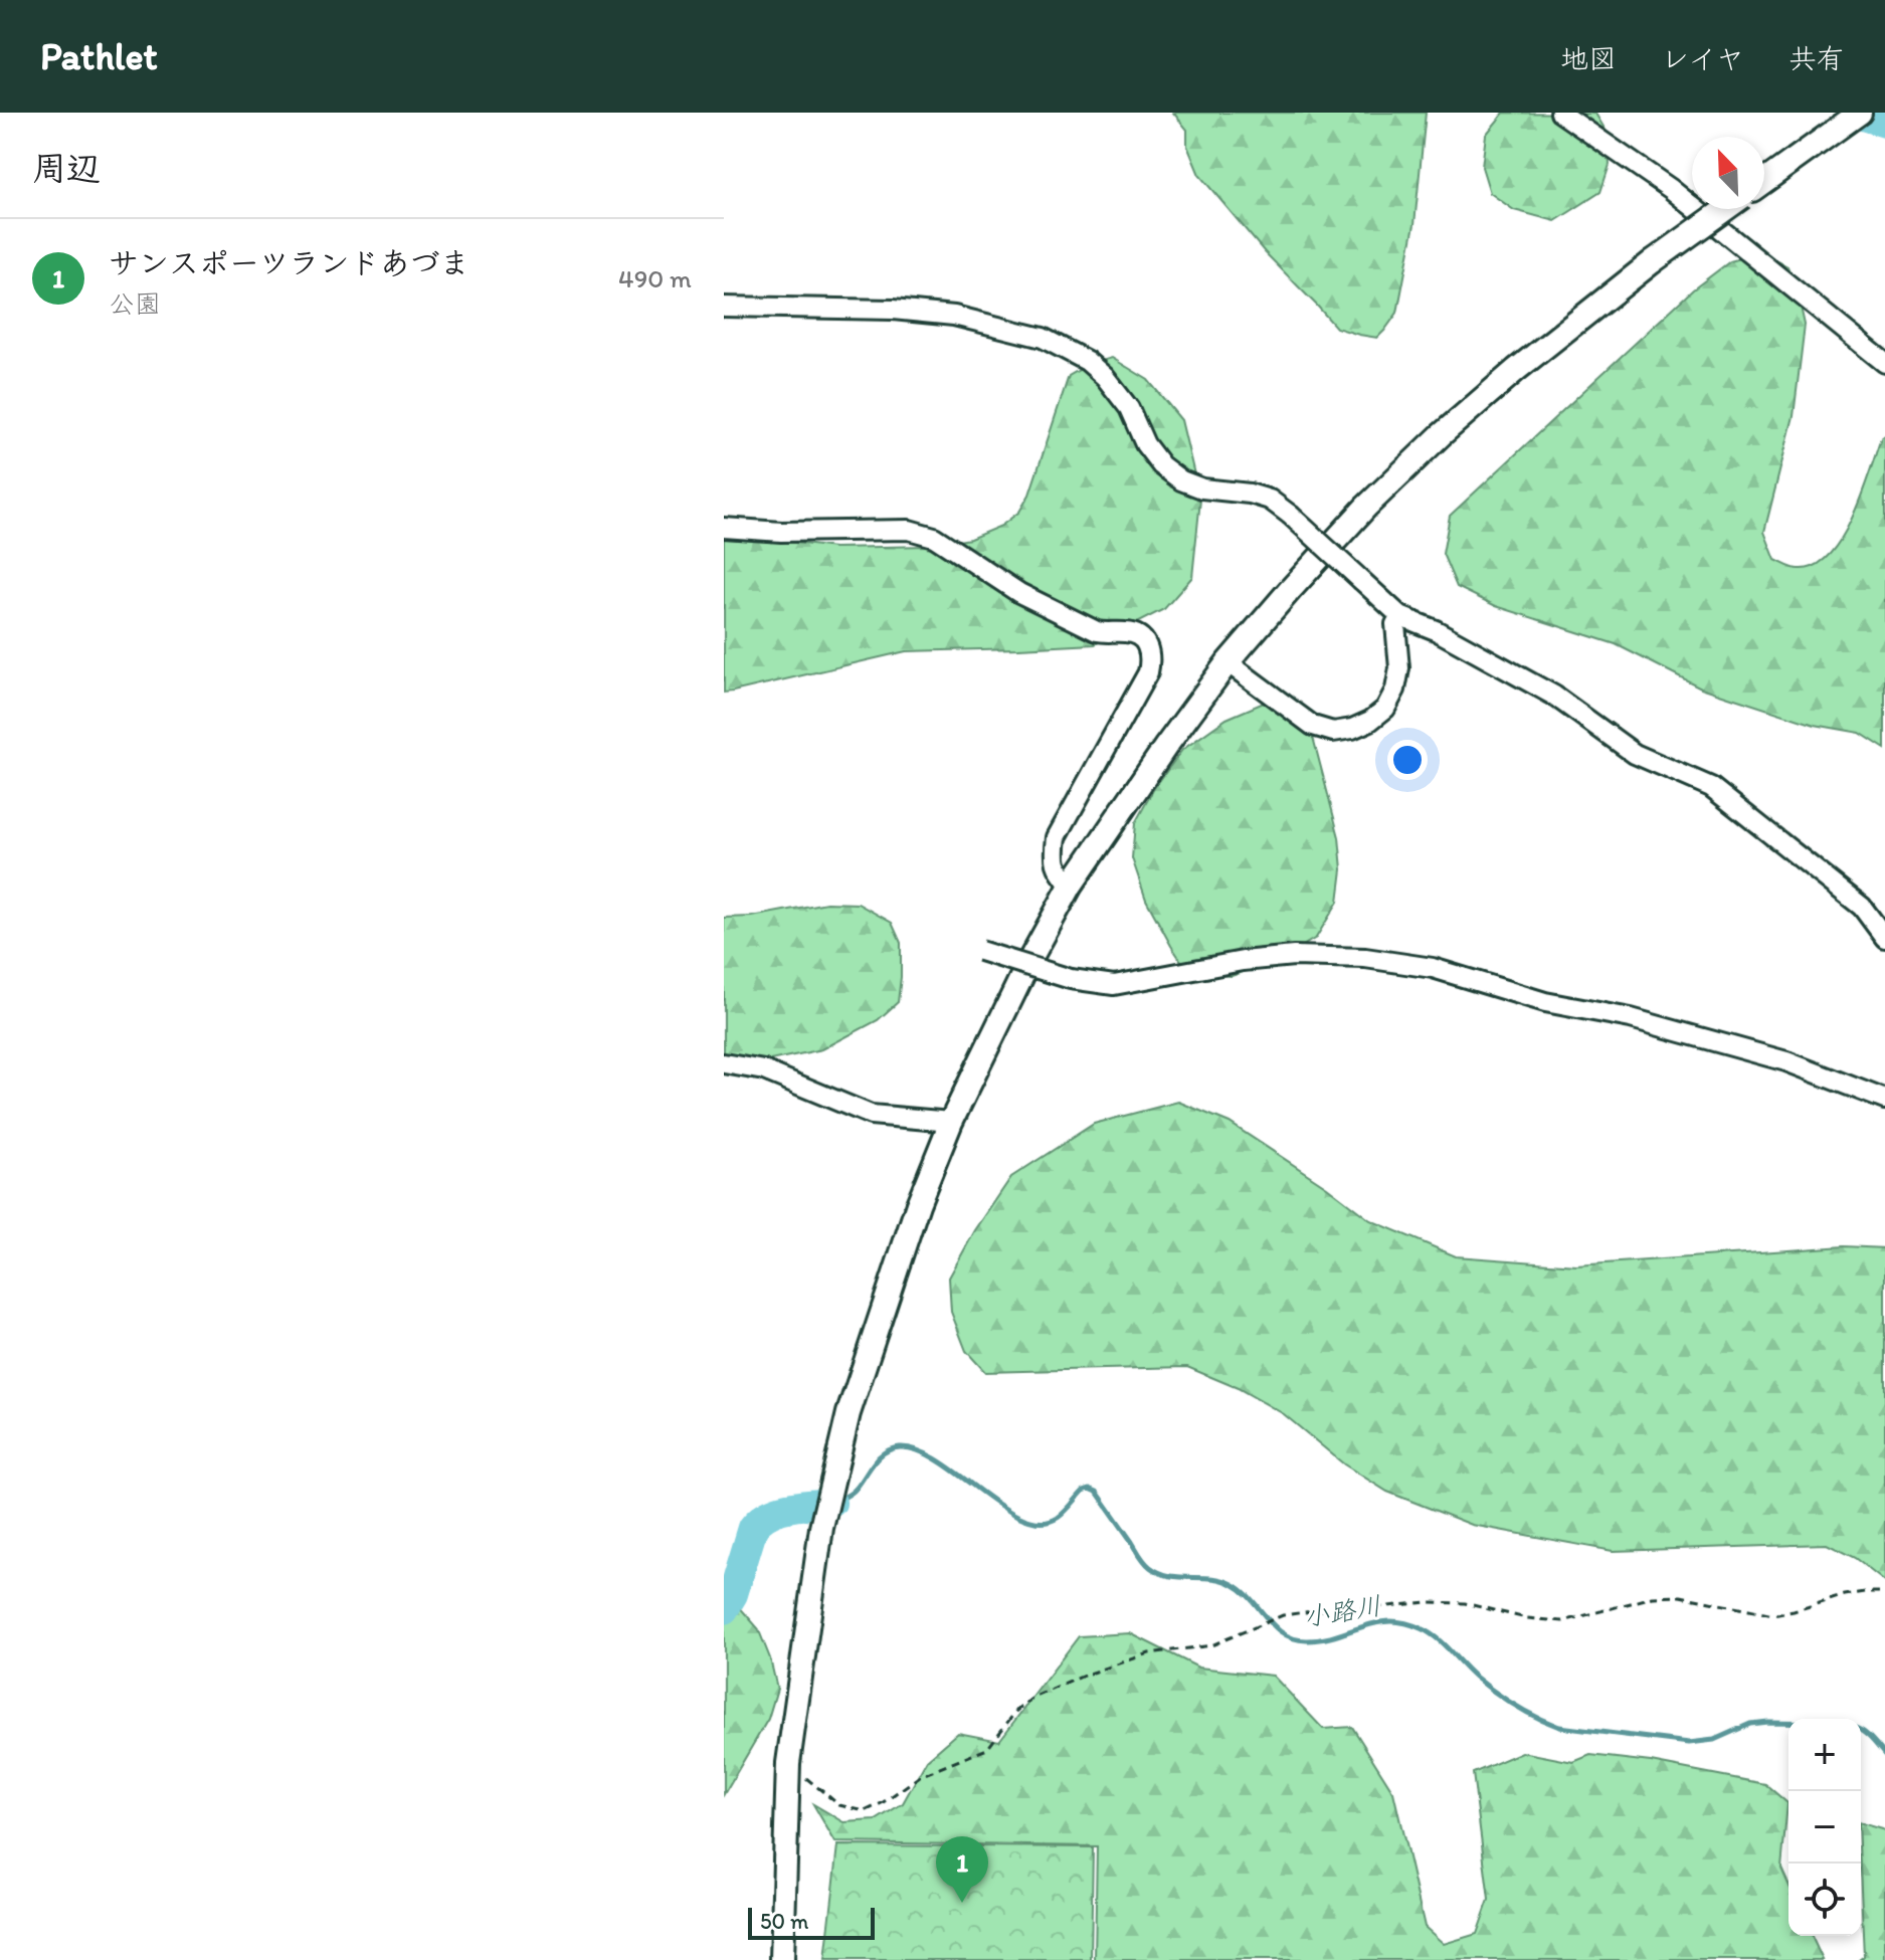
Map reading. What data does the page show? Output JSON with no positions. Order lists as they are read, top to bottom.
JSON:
{
  "water": ["小路川"],
  "scale_bar": "50 m",
  "north": "top left",
  "page": {
    "header": "Pathlet",
    "nav": ["地図", "レイヤ", "共有"],
    "heading": "周辺",
    "list": [
      {
        "mark": "1",
        "name": "サンスポーツランドあづま",
        "note": "公園",
        "value": "490 m"
      }
    ],
    "map_buttons": ["+", "−"],
    "pins": "1",
    "scale": "50 m"
  }
}
